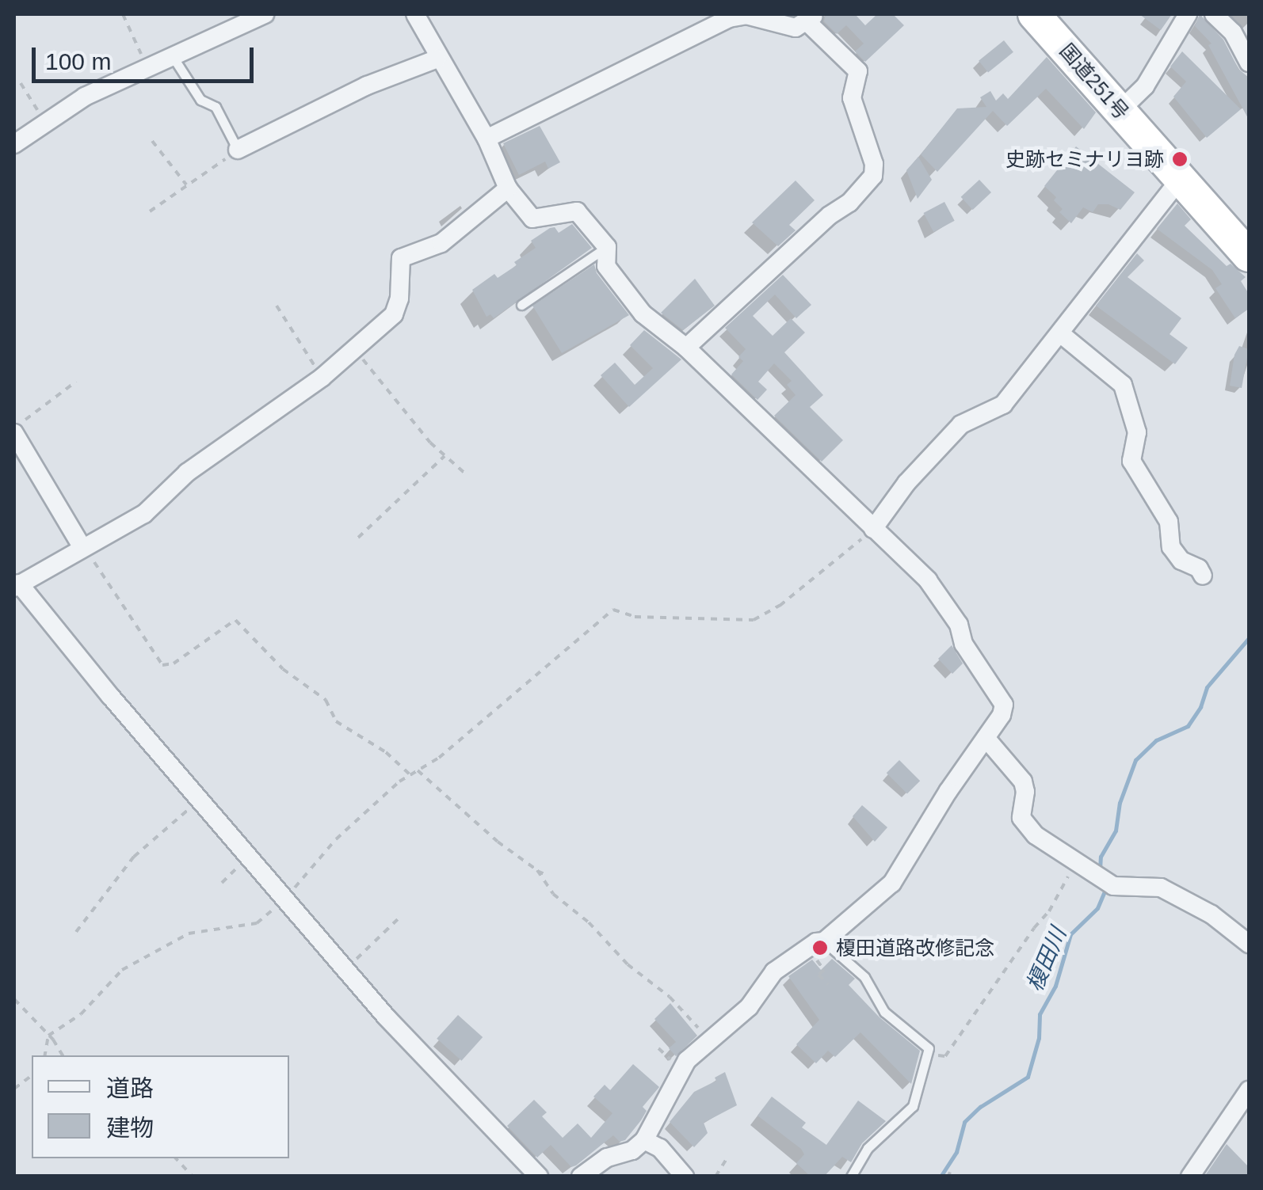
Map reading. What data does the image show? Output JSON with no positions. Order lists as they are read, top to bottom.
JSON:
{
  "streets": {
    "highway": ["国道251号"]
  },
  "water": ["榎田川"],
  "places": ["史跡セミナリヨ跡", "榎田道路改修記念"],
  "legend": ["道路", "建物"],
  "scale_bar": "100 m"
}
